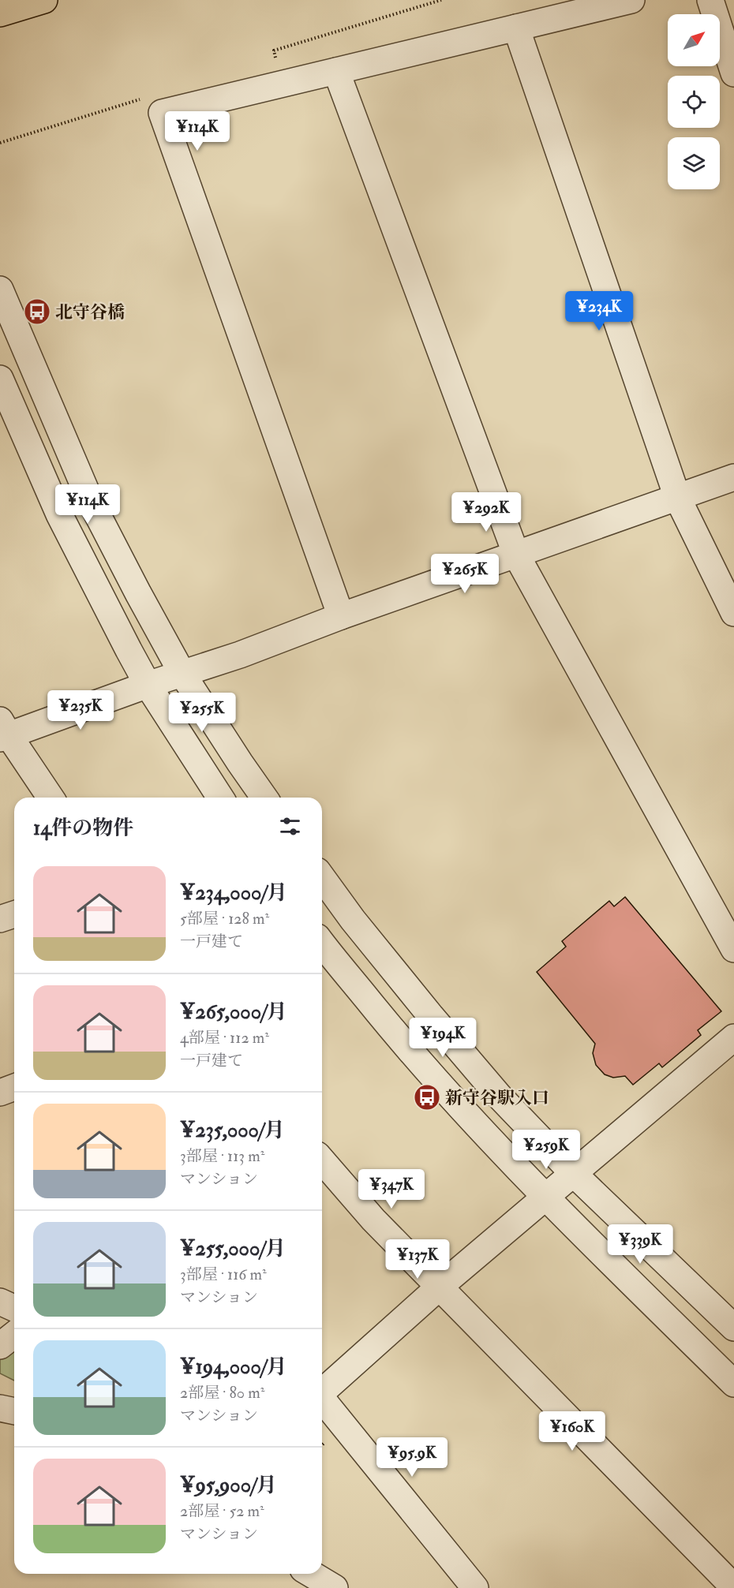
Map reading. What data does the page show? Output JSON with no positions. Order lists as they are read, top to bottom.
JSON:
{
  "places": {
    "bus stop": ["北守谷橋", "新守谷駅入口"]
  },
  "north": "top right",
  "page": {
    "price": [
      "¥114K",
      "¥234K",
      "¥114K",
      "¥292K",
      "¥265K",
      "¥235K",
      "¥255K",
      "¥194K",
      "¥259K",
      "¥347K",
      "¥339K",
      "¥137K",
      "¥160K",
      "¥95.9K"
    ],
    "heading": "14件の物件",
    "list": [
      {
        "name": "¥234,000/月",
        "note": "5部屋 · 128 m² · 一戸建て"
      },
      {
        "name": "¥265,000/月",
        "note": "4部屋 · 112 m² · 一戸建て"
      },
      {
        "name": "¥235,000/月",
        "note": "3部屋 · 113 m² · マンション"
      },
      {
        "name": "¥255,000/月",
        "note": "3部屋 · 116 m² · マンション"
      },
      {
        "name": "¥194,000/月",
        "note": "2部屋 · 80 m² · マンション"
      },
      {
        "name": "¥95,900/月",
        "note": "2部屋 · 52 m² · マンション"
      }
    ]
  }
}
